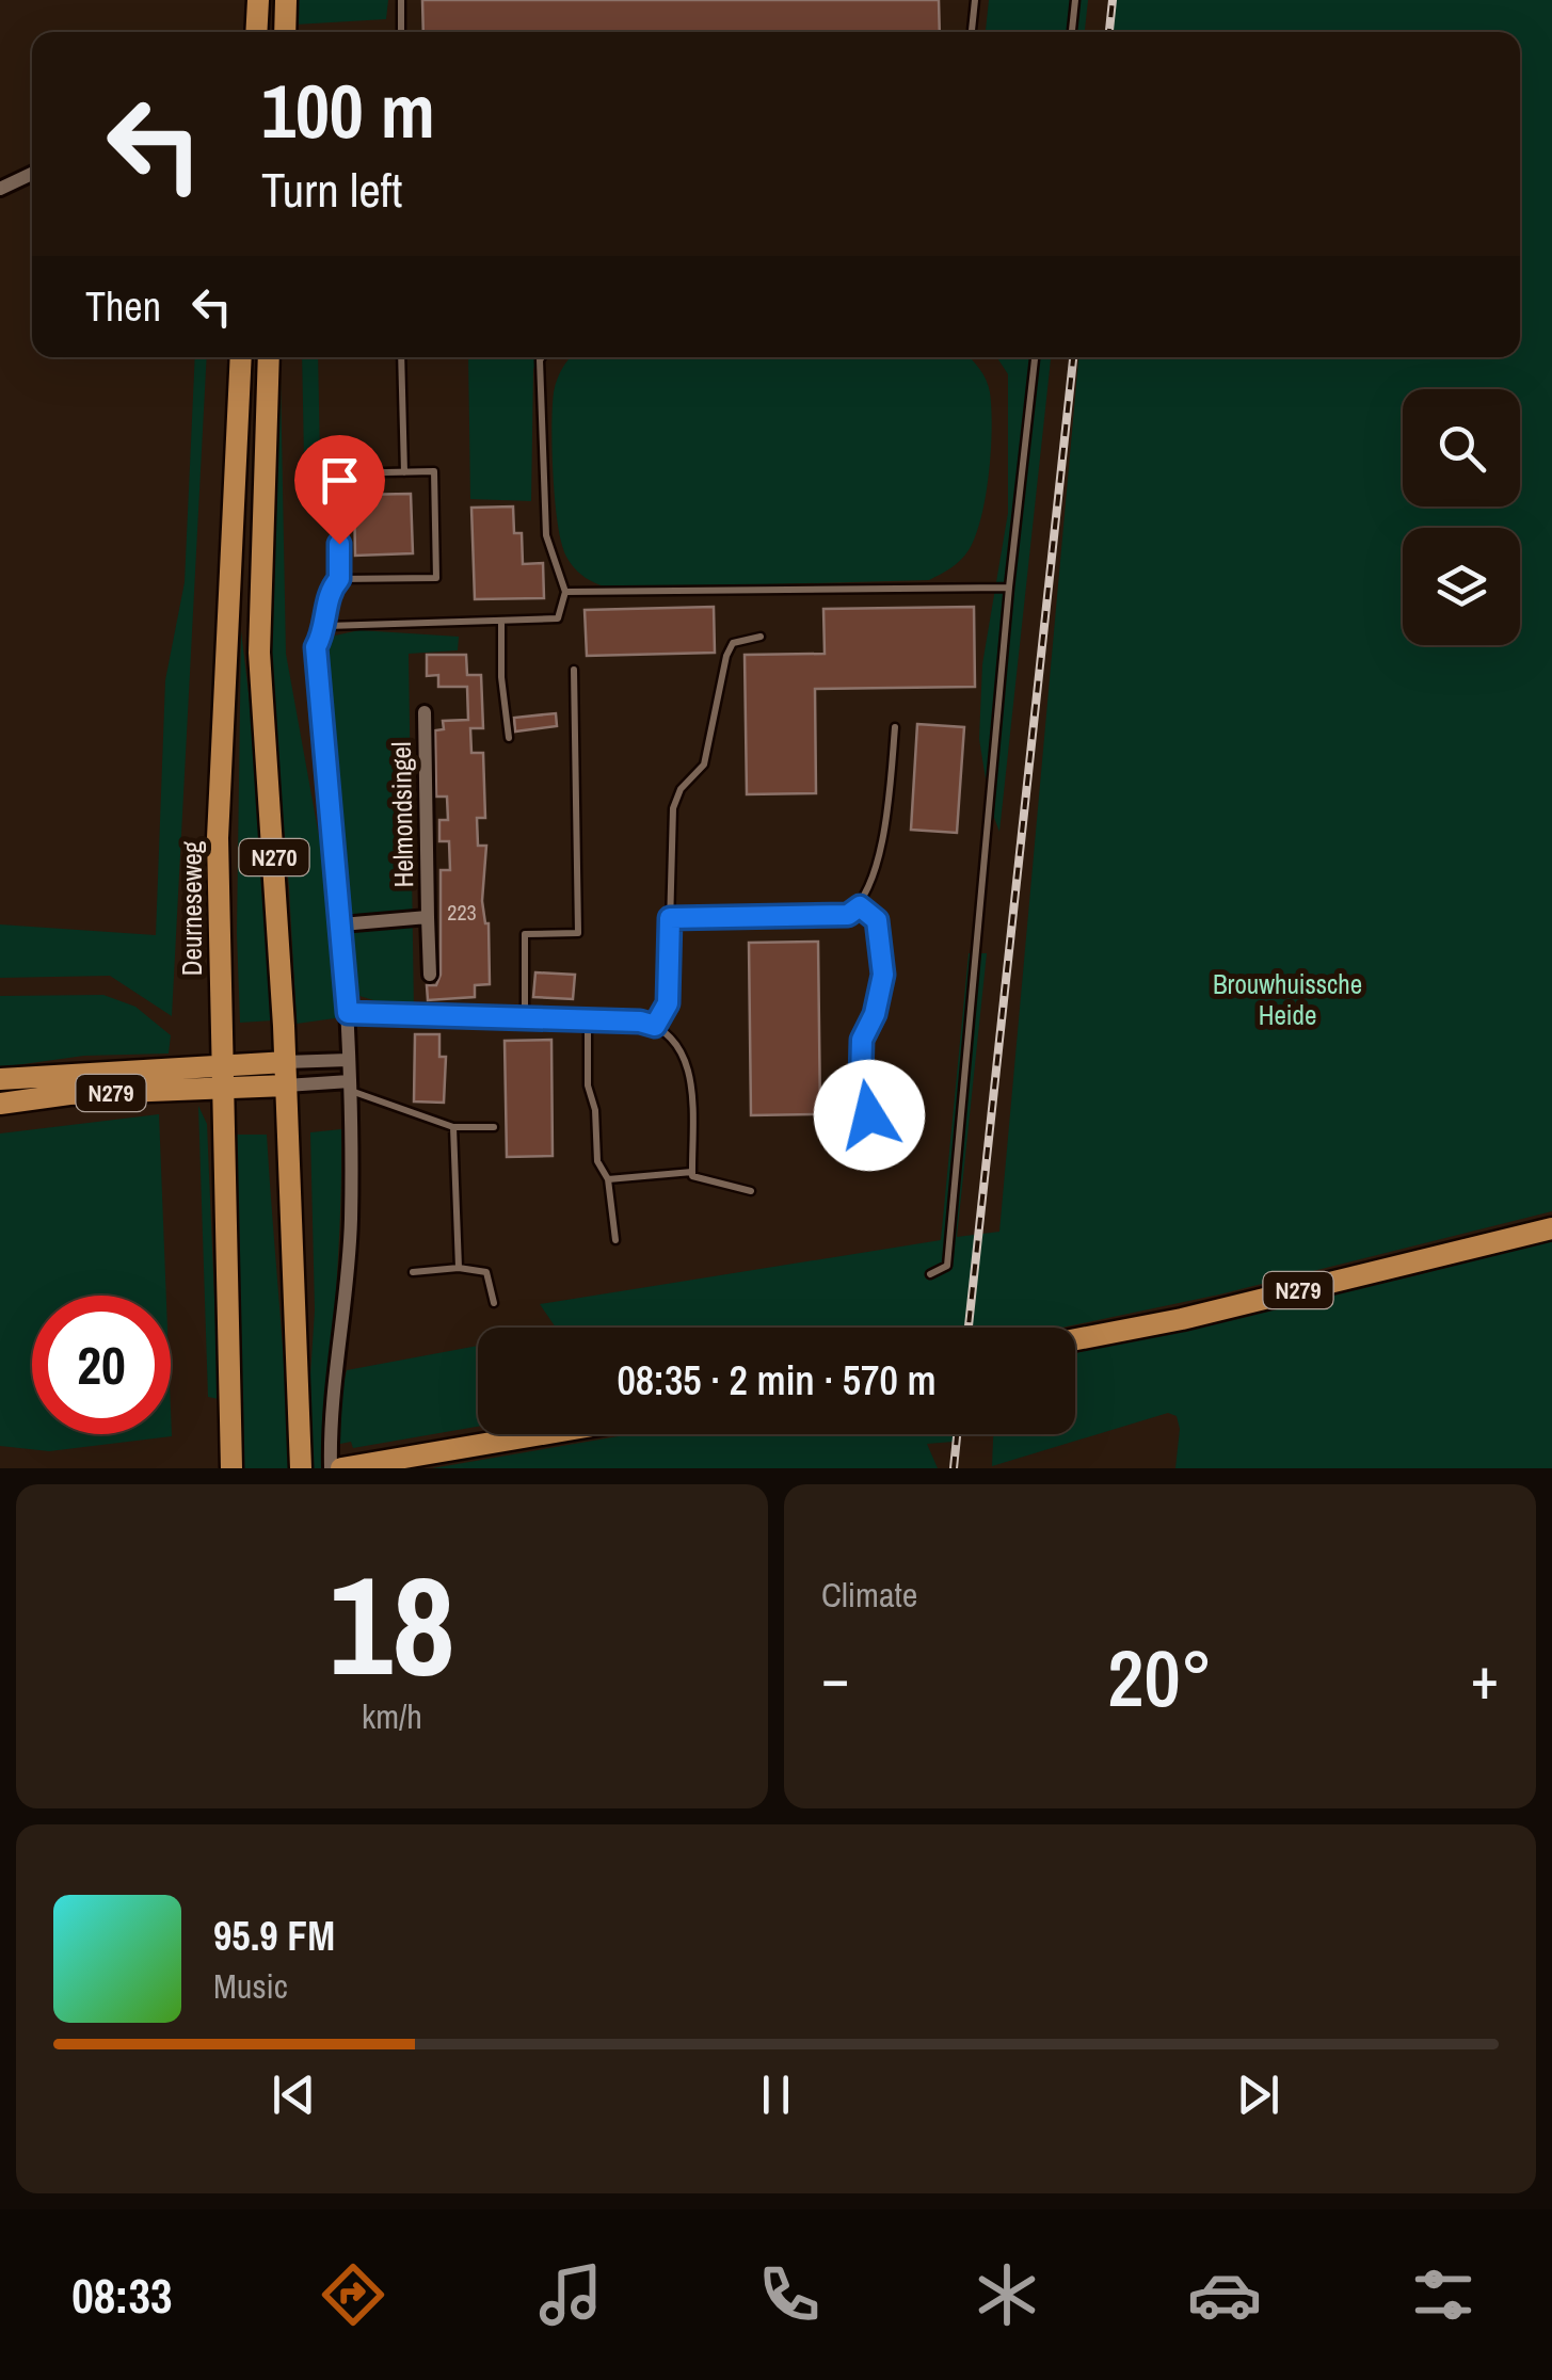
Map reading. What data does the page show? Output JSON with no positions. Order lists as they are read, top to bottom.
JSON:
{
  "streets": {
    "main road": ["N270", "Deurneseweg", "N279"],
    "street": ["Helmondsingel"]
  },
  "crossings": [
    ["Deurneseweg", "N279"]
  ],
  "parks": ["Brouwhuissche Heide"],
  "house_numbers": ["223"],
  "page": {
    "turn": ["100 m", "Turn left"],
    "then": "Then",
    "limit": "20",
    "trip": "08:35 · 2 min · 570 m",
    "tile": [
      ["18", "km/h"],
      "Climate"
    ],
    "heat": ["−", "20°", "+"],
    "song": ["95.9 FM", "Music"],
    "tabs": "08:33"
  }
}
